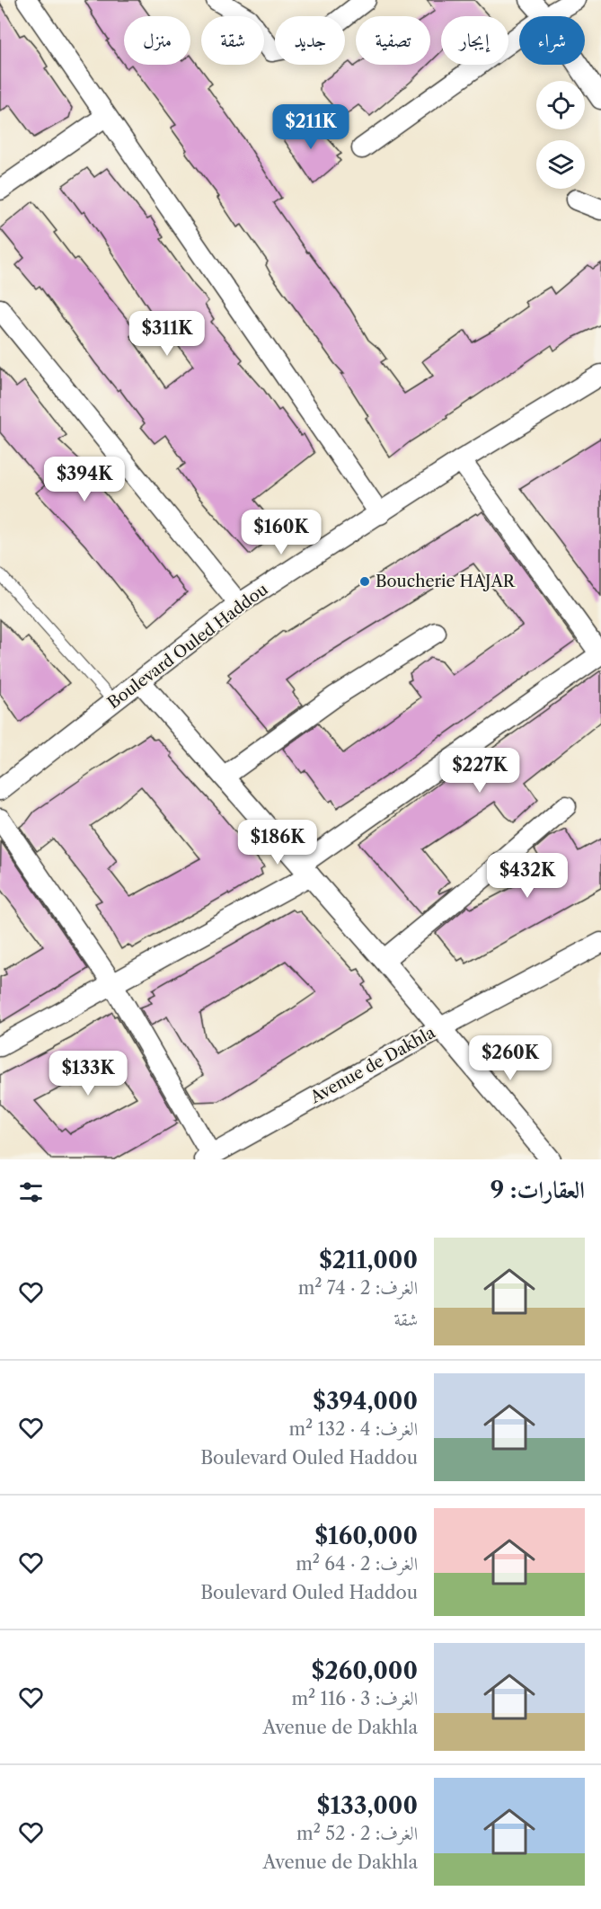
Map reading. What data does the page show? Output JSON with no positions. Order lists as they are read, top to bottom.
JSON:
{
  "streets": {
    "street": ["Boulevard Ouled Haddou", "Avenue de Dakhla"]
  },
  "places": ["Boucherie HAJAR"],
  "page": {
    "chip": [
      "شراء",
      "إيجار",
      "تصفية",
      "جديد",
      "شقة",
      "منزل"
    ],
    "price": [
      "$211K",
      "$311K",
      "$394K",
      "$160K",
      "$227K",
      "$186K",
      "$432K",
      "$260K",
      "$133K"
    ],
    "heading": "العقارات: 9",
    "list": [
      {
        "name": "$211,000",
        "note": "الغرف: 2 · 74 m² · شقة"
      },
      {
        "name": "$394,000",
        "note": "الغرف: 4 · 132 m² · Boulevard Ouled Haddou"
      },
      {
        "name": "$160,000",
        "note": "الغرف: 2 · 64 m² · Boulevard Ouled Haddou"
      },
      {
        "name": "$260,000",
        "note": "الغرف: 3 · 116 m² · Avenue de Dakhla"
      },
      {
        "name": "$133,000",
        "note": "الغرف: 2 · 52 m² · Avenue de Dakhla"
      }
    ]
  }
}
